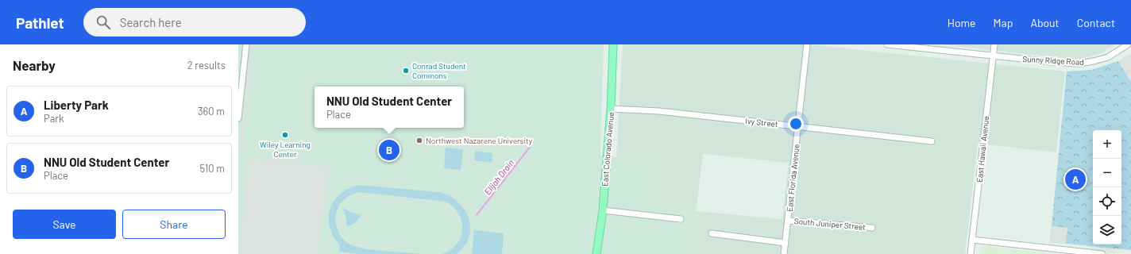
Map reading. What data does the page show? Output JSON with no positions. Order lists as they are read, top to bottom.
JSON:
{
  "streets": {
    "main road": ["East Colorado Avenue"],
    "street": [
      "Sunny Ridge Road",
      "Ivy Street",
      "East Hawaii Avenue",
      "East Florida Avenue",
      "South Juniper Street"
    ]
  },
  "crossings": [
    ["Sunny Ridge Road", "East Hawaii Avenue"],
    ["Ivy Street", "East Colorado Avenue"],
    ["Ivy Street", "East Florida Avenue"],
    ["East Florida Avenue", "South Juniper Street"]
  ],
  "water": ["Elijah Drain"],
  "places": ["Conrad Student Commons", "Wiley Learning Center", "Northwest Nazarene University"],
  "page": {
    "header": "Pathlet",
    "search": "Search here",
    "nav": [
      "Home",
      "Map",
      "About",
      "Contact"
    ],
    "heading": ["Nearby", "2 results"],
    "list": [
      {
        "mark": "A",
        "name": "Liberty Park",
        "note": "Park",
        "value": "360 m"
      },
      {
        "mark": "B",
        "name": "NNU Old Student Center",
        "note": "Place",
        "value": "510 m"
      }
    ],
    "popup": ["NNU Old Student Center", "Place"],
    "map_buttons": ["+", "−"],
    "pins": ["B", "A"],
    "buttons": ["Save", "Share"]
  }
}
